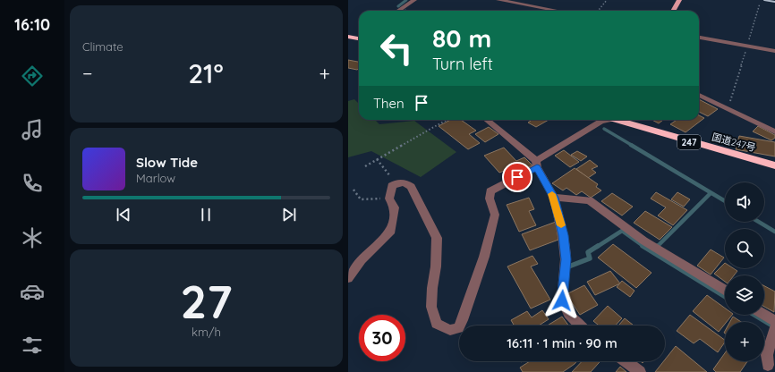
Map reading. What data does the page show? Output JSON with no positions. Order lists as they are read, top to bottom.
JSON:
{
  "streets": {
    "highway": ["247", "国道247号"]
  },
  "page": {
    "tabs": "16:10",
    "tile": [
      "Climate",
      ["27", "km/h"]
    ],
    "turn": ["80 m", "Turn left"],
    "heat": ["−", "21°", "+"],
    "then": "Then",
    "song": ["Slow Tide", "Marlow"],
    "map_buttons": "+",
    "limit": "30",
    "trip": "16:11 · 1 min · 90 m"
  }
}
